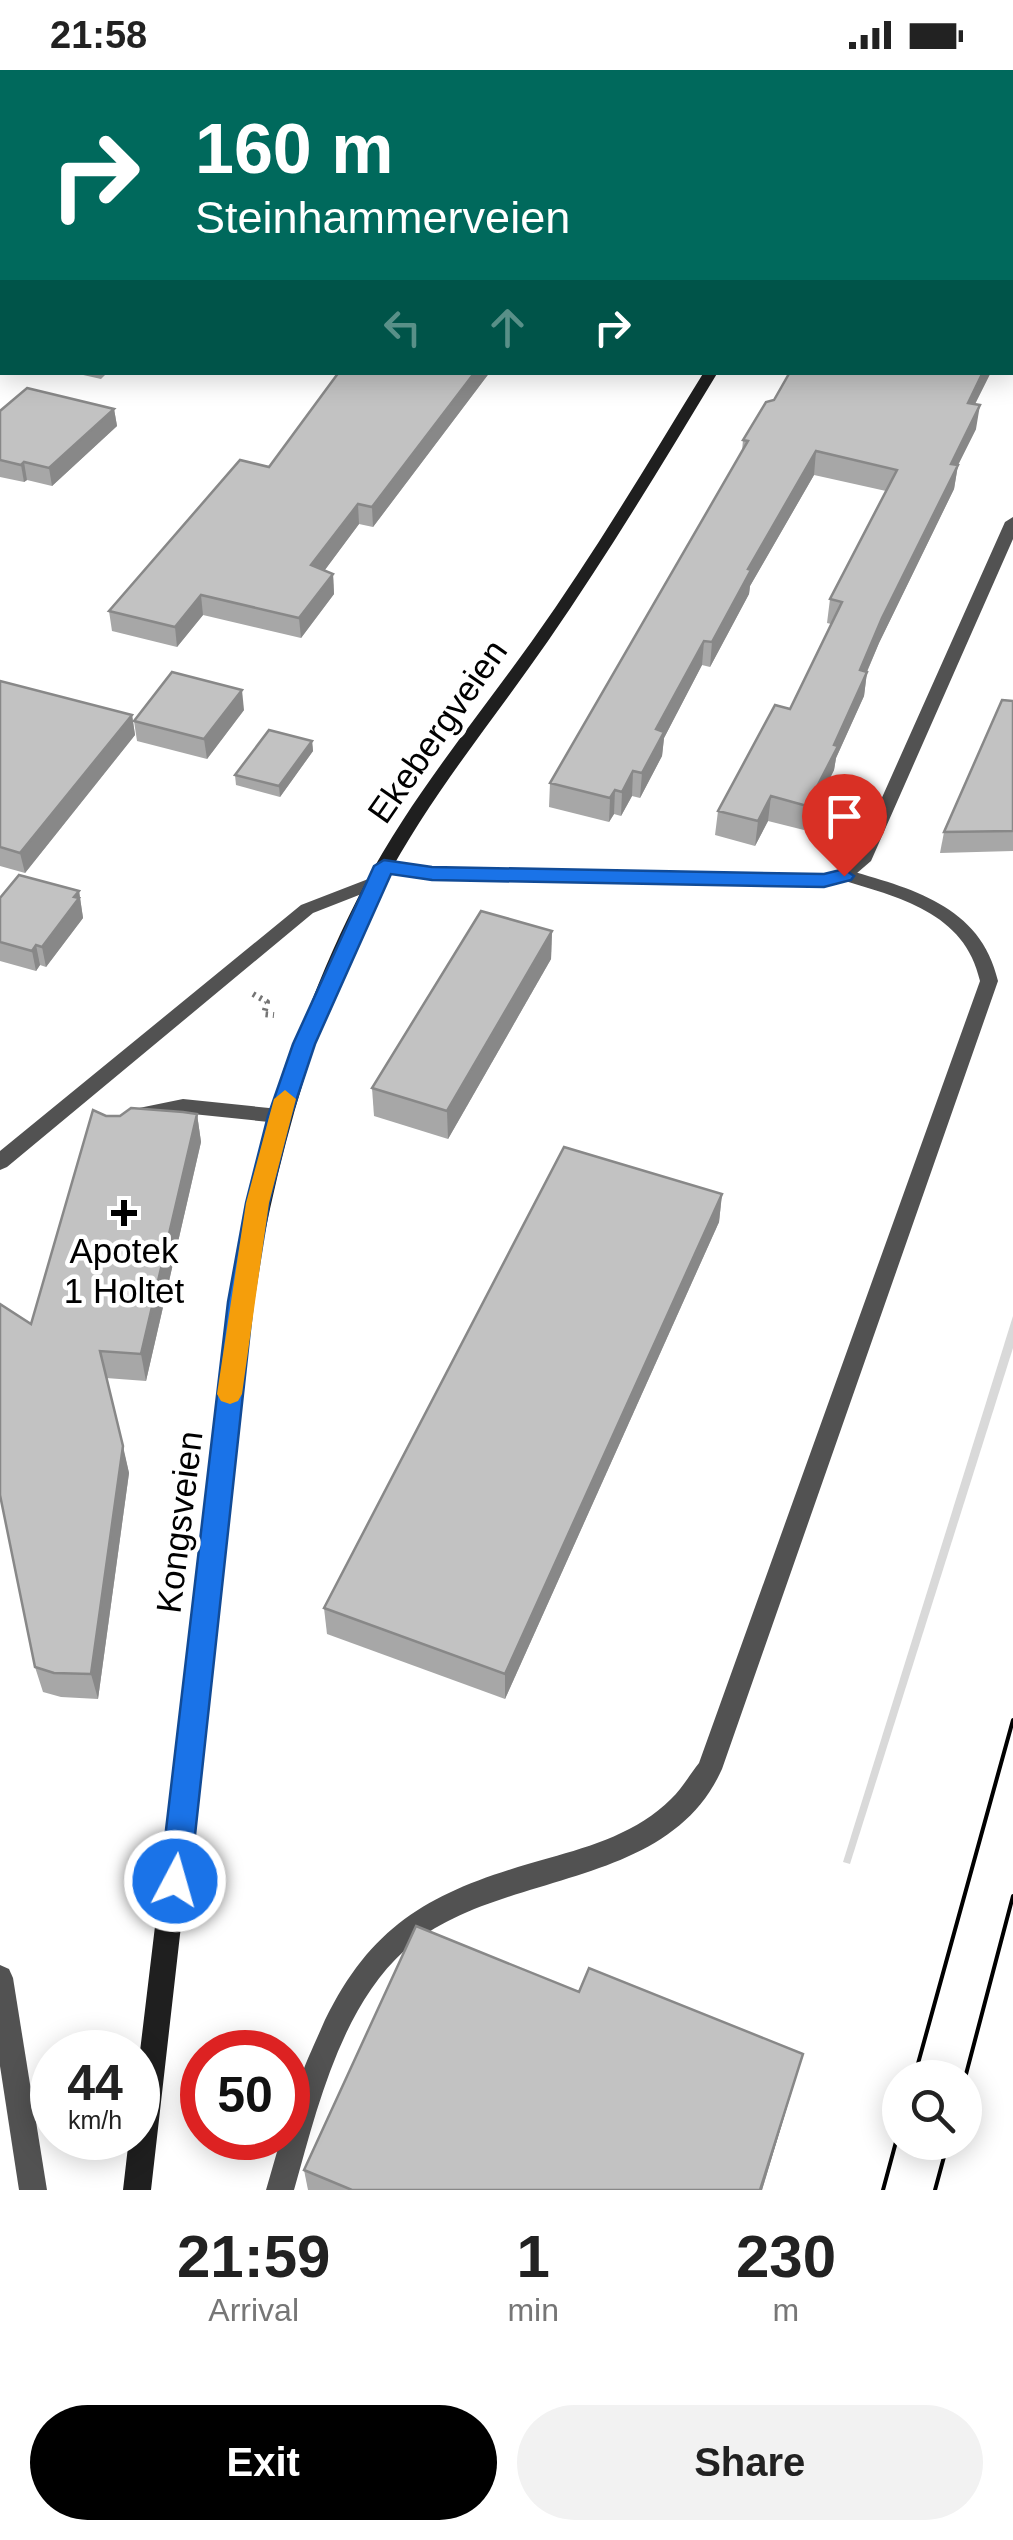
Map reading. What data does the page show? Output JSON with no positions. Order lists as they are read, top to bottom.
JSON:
{
  "streets": {
    "main road": ["Ekebergveien", "Kongsveien"]
  },
  "crossings": [
    ["Ekebergveien", "Kongsveien"]
  ],
  "places": {
    "health": ["Apotek 1 Holtet"]
  },
  "page": {
    "status": "21:58",
    "turn": ["160 m", "Steinhammerveien"],
    "speed": "44 km/h",
    "limit": "50",
    "eta": [
      "21:59",
      "Arrival",
      "1",
      "min",
      "230",
      "m"
    ],
    "buttons": ["Exit", "Share"]
  }
}
